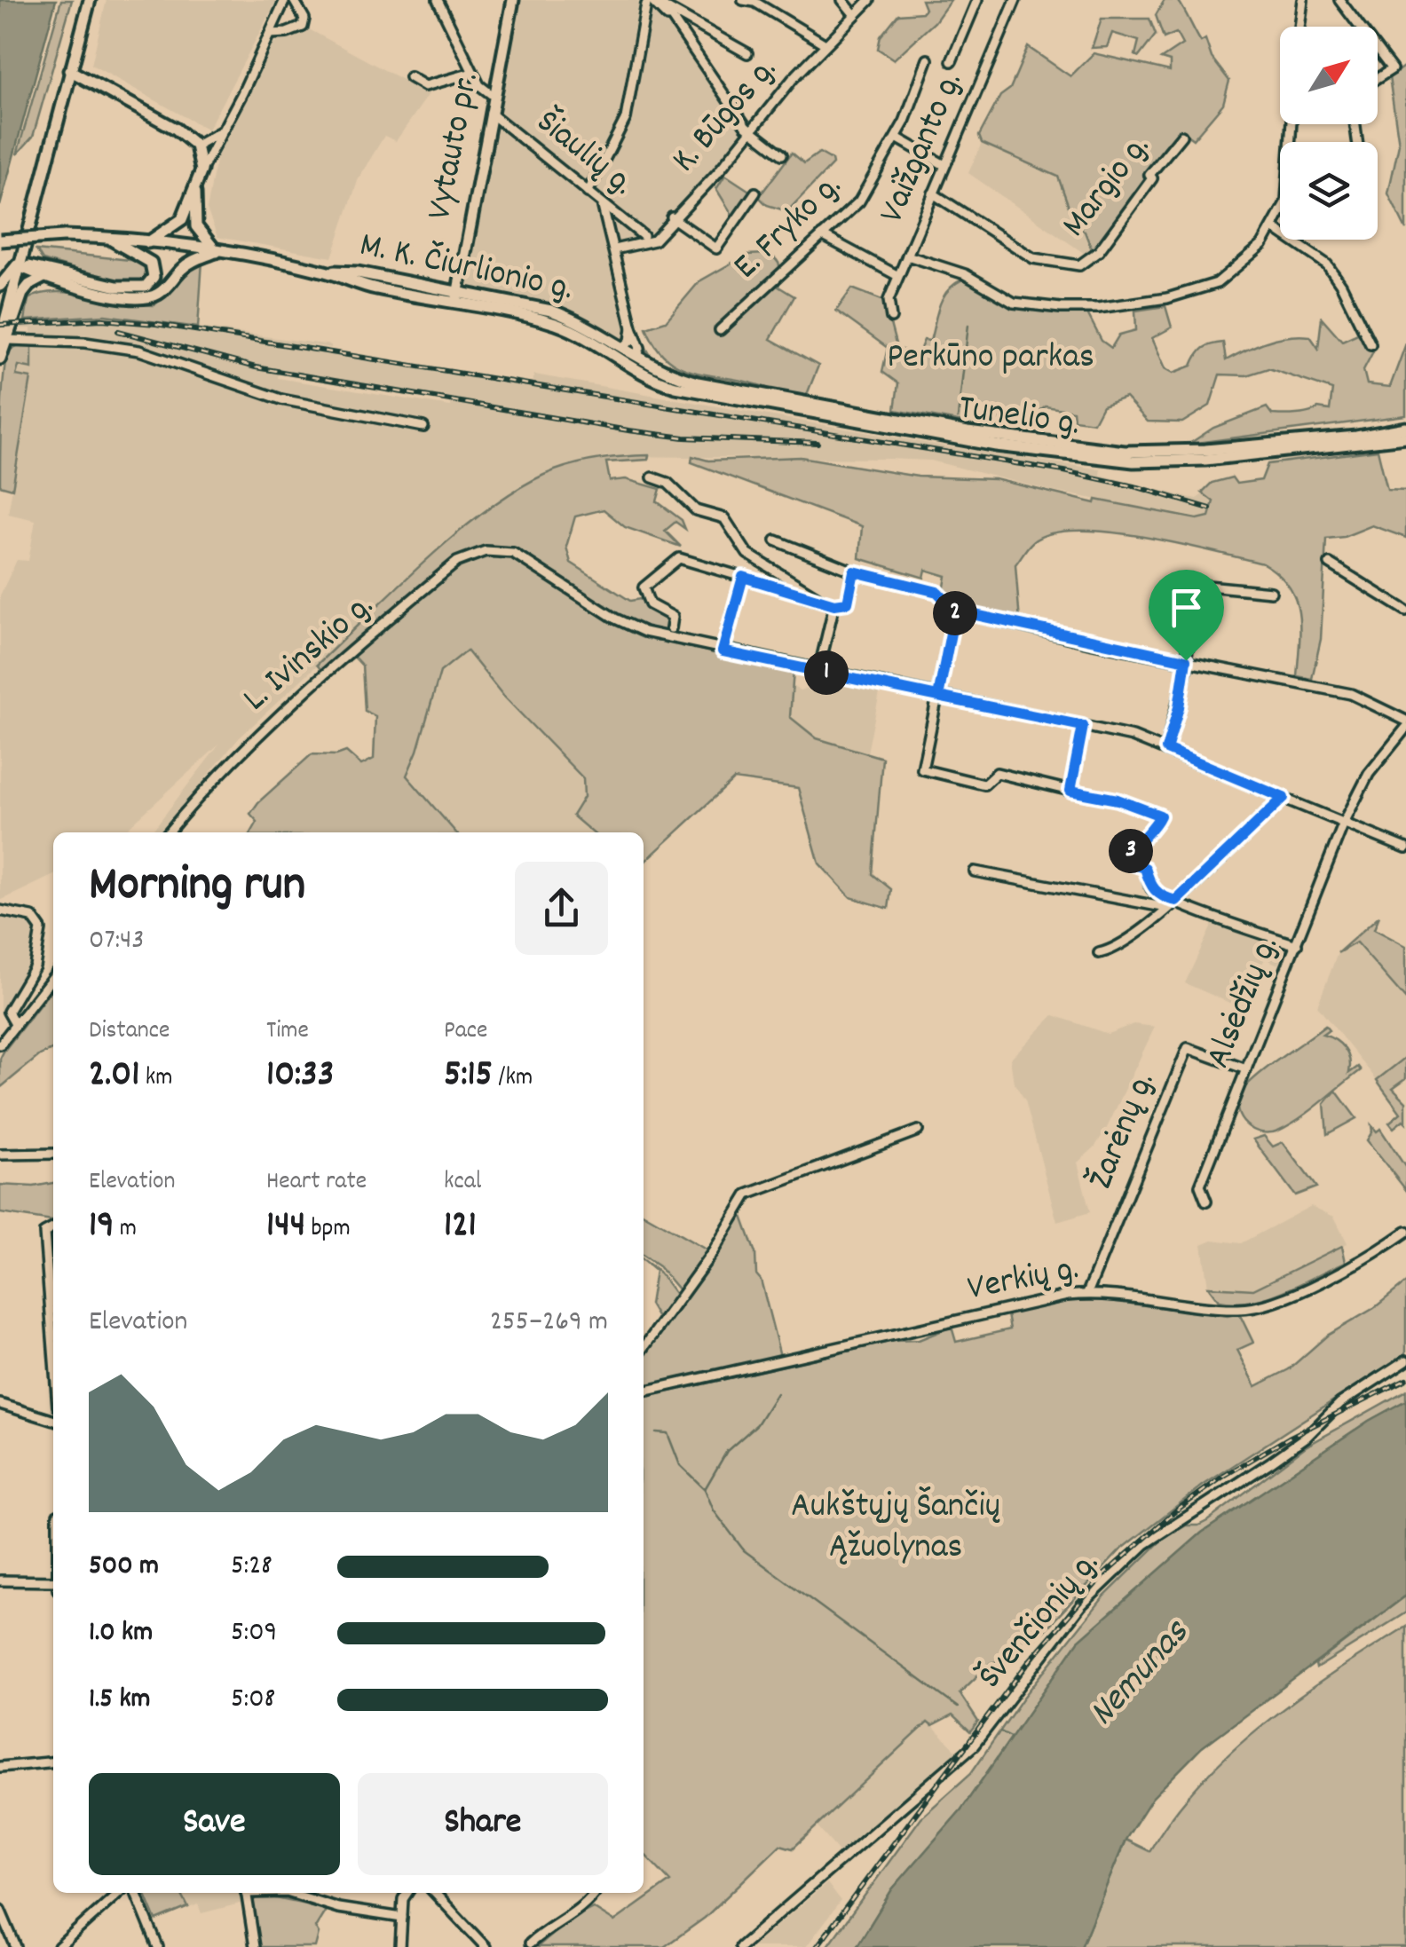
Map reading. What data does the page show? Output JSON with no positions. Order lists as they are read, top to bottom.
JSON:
{
  "streets": {
    "main road": ["Vytauto pr.", "M. K. Čiurlionio g.", "Tunelio g."],
    "street": [
      "K. Būgos g.",
      "Vaižganto g.",
      "Šiaulių g.",
      "Margio g.",
      "E. Fryko g.",
      "L. Ivinskio g.",
      "Alsėdžių g.",
      "Žarėnų g.",
      "Verkių g.",
      "Švenčionių g."
    ]
  },
  "crossings": [
    ["Vytauto pr.", "Šiaulių g."],
    ["Vytauto pr.", "M. K. Čiurlionio g."],
    ["Vaižganto g.", "Margio g."],
    ["M. K. Čiurlionio g.", "Tunelio g."],
    ["Alsėdžių g.", "Žarėnų g."],
    ["Žarėnų g.", "Verkių g."]
  ],
  "water": ["Nemunas"],
  "parks": ["Perkūno parkas", "Aukštųjų Šančių Ąžuolynas"],
  "north": "top right",
  "page": {
    "pins": ["2", "1", "3"],
    "heading": ["Morning run", "07:43"],
    "stats": [
      ["Distance", "2.01 km"],
      ["Time", "10:33"],
      ["Pace", "5:15 /km"],
      ["Elevation", "19 m"],
      ["Heart rate", "144 bpm"],
      ["kcal", "121"]
    ],
    "chart": ["Elevation", "255–269 m"],
    "list": [
      {
        "name": "500 m",
        "note": "5:28"
      },
      {
        "name": "1.0 km",
        "note": "5:09"
      },
      {
        "name": "1.5 km",
        "note": "5:08"
      }
    ],
    "buttons": ["Save", "Share"]
  }
}
